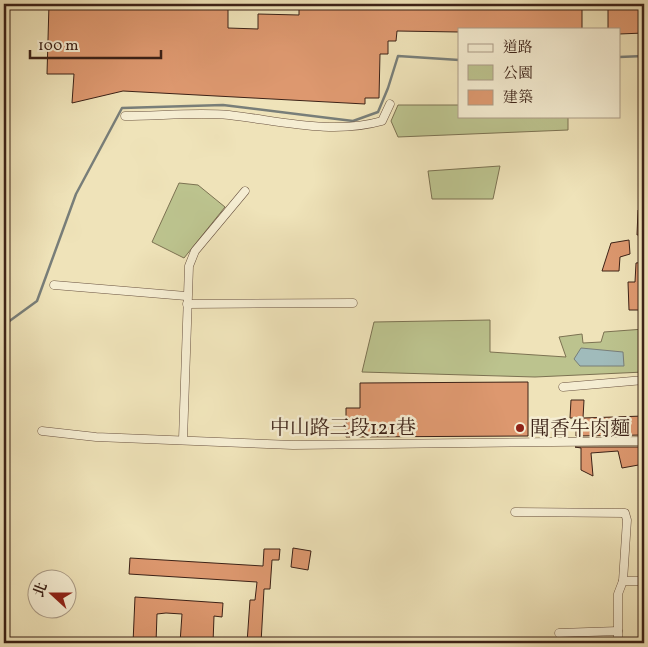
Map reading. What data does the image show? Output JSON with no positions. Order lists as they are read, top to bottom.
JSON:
{
  "streets": {
    "street": ["中山路三段121巷"]
  },
  "places": ["聞香牛肉麵"],
  "legend": ["道路", "公園", "建築"],
  "scale_bar": "100 m",
  "north": "left"
}
